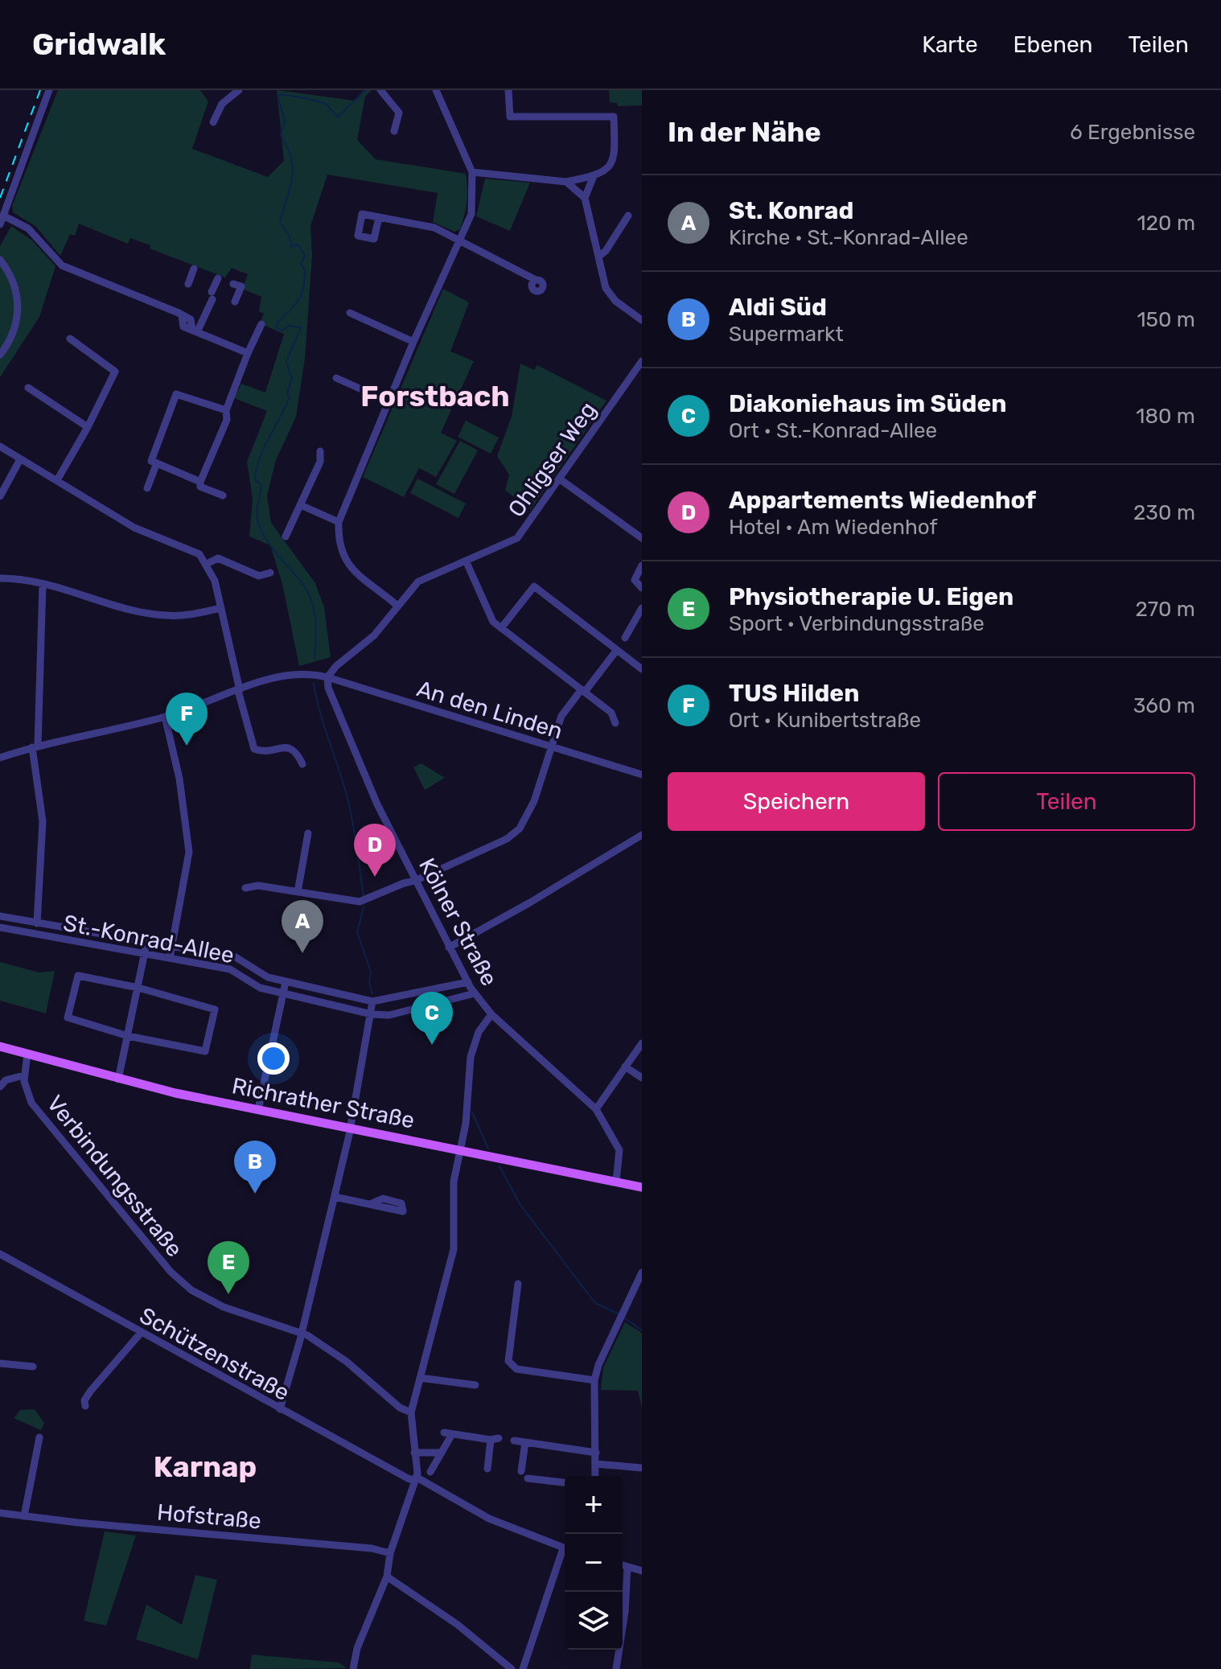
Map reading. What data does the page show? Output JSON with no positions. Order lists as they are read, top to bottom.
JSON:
{
  "streets": {
    "main road": ["Richrather Straße"],
    "street": [
      "Ohligser Weg",
      "An den Linden",
      "Kölner Straße",
      "St.-Konrad-Allee",
      "Verbindungsstraße",
      "Schützenstraße",
      "Hofstraße"
    ]
  },
  "crossings": [
    ["Ohligser Weg", "An den Linden"],
    ["Ohligser Weg", "Kölner Straße"],
    ["An den Linden", "Kölner Straße"],
    ["Kölner Straße", "St.-Konrad-Allee"],
    ["Kölner Straße", "Richrather Straße"],
    ["Richrather Straße", "Verbindungsstraße"]
  ],
  "districts": ["Forstbach", "Karnap"],
  "page": {
    "header": "Gridwalk",
    "nav": ["Karte", "Ebenen", "Teilen"],
    "heading": ["In der Nähe", "6 Ergebnisse"],
    "list": [
      {
        "mark": "A",
        "name": "St. Konrad",
        "note": "Kirche · St.-Konrad-Allee",
        "value": "120 m"
      },
      {
        "mark": "B",
        "name": "Aldi Süd",
        "note": "Supermarkt",
        "value": "150 m"
      },
      {
        "mark": "C",
        "name": "Diakoniehaus im Süden",
        "note": "Ort · St.-Konrad-Allee",
        "value": "180 m"
      },
      {
        "mark": "D",
        "name": "Appartements Wiedenhof",
        "note": "Hotel · Am Wiedenhof",
        "value": "230 m"
      },
      {
        "mark": "E",
        "name": "Physiotherapie U. Eigen",
        "note": "Sport · Verbindungsstraße",
        "value": "270 m"
      },
      {
        "mark": "F",
        "name": "TUS Hilden",
        "note": "Ort · Kunibertstraße",
        "value": "360 m"
      }
    ],
    "pins": [
      "F",
      "D",
      "A",
      "C",
      "B",
      "E"
    ],
    "buttons": ["Speichern", "Teilen"],
    "map_buttons": ["+", "−"]
  }
}
